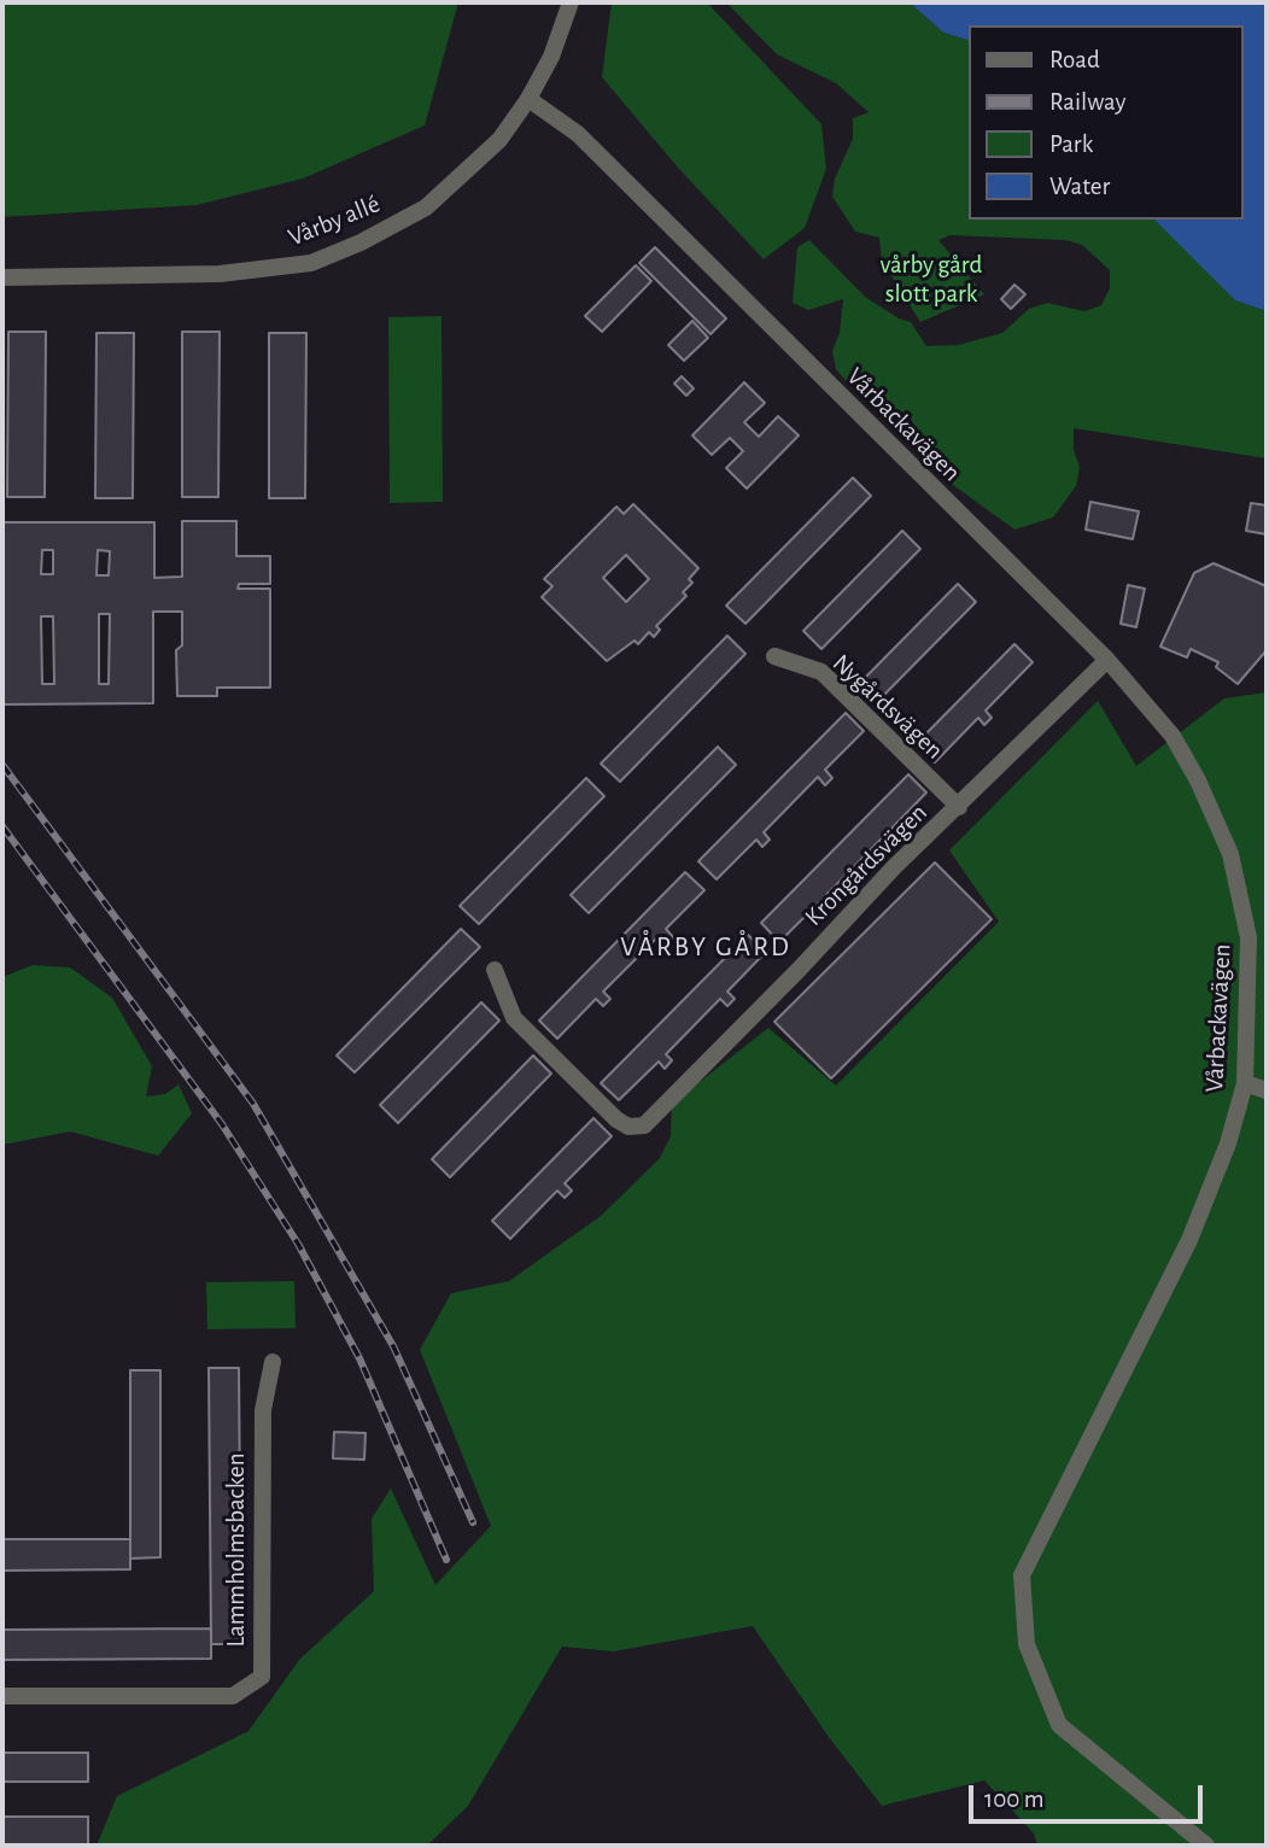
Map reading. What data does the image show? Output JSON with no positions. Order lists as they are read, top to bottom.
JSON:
{
  "streets": {
    "street": [
      "Vårby allé",
      "Vårbackavägen",
      "Nygårdsvägen",
      "Krongårdsvägen",
      "Lammholmsbacken"
    ]
  },
  "crossings": [
    ["Vårby allé", "Vårbackavägen"],
    ["Vårbackavägen", "Krongårdsvägen"],
    ["Nygårdsvägen", "Krongårdsvägen"]
  ],
  "districts": ["VÅRBY GÅRD"],
  "parks": ["vårby gård slott park"],
  "legend": [
    "Road",
    "Railway",
    "Park",
    "Water"
  ],
  "scale_bar": "100 m"
}
